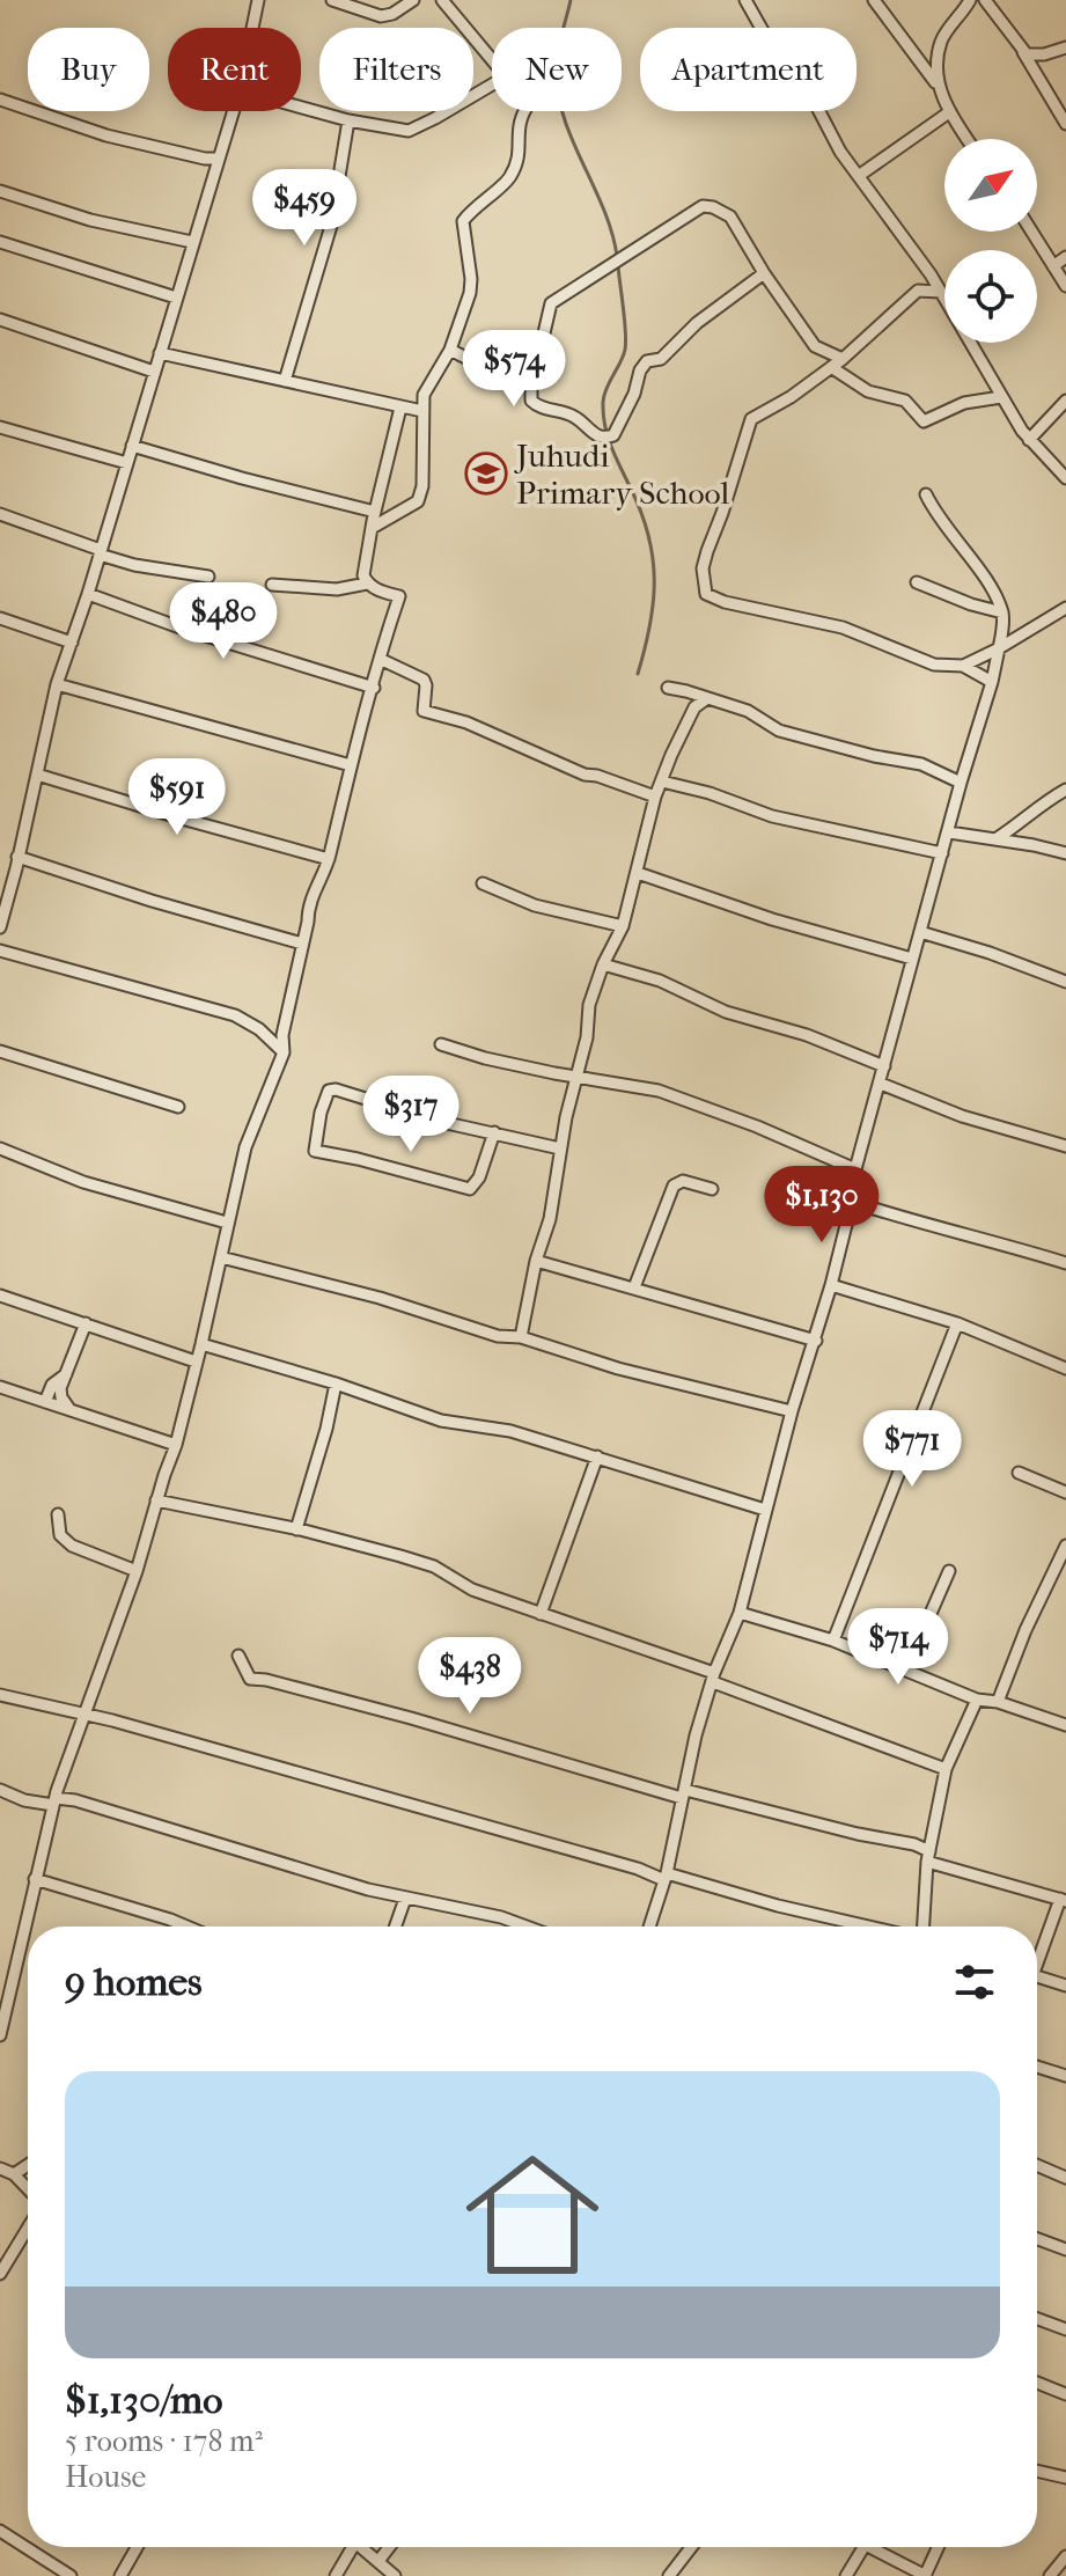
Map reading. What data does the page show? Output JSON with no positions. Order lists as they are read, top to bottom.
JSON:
{
  "places": {
    "school or university": ["Juhudi Primary School"]
  },
  "north": "top right",
  "page": {
    "chip": [
      "Buy",
      "Rent",
      "Filters",
      "New",
      "Apartment"
    ],
    "price": [
      "$459",
      "$574",
      "$480",
      "$591",
      "$317",
      "$1,130",
      "$771",
      "$714",
      "$438"
    ],
    "heading": "9 homes",
    "list": [
      {
        "name": "$1,130/mo",
        "note": "5 rooms · 178 m² · House"
      }
    ]
  }
}
